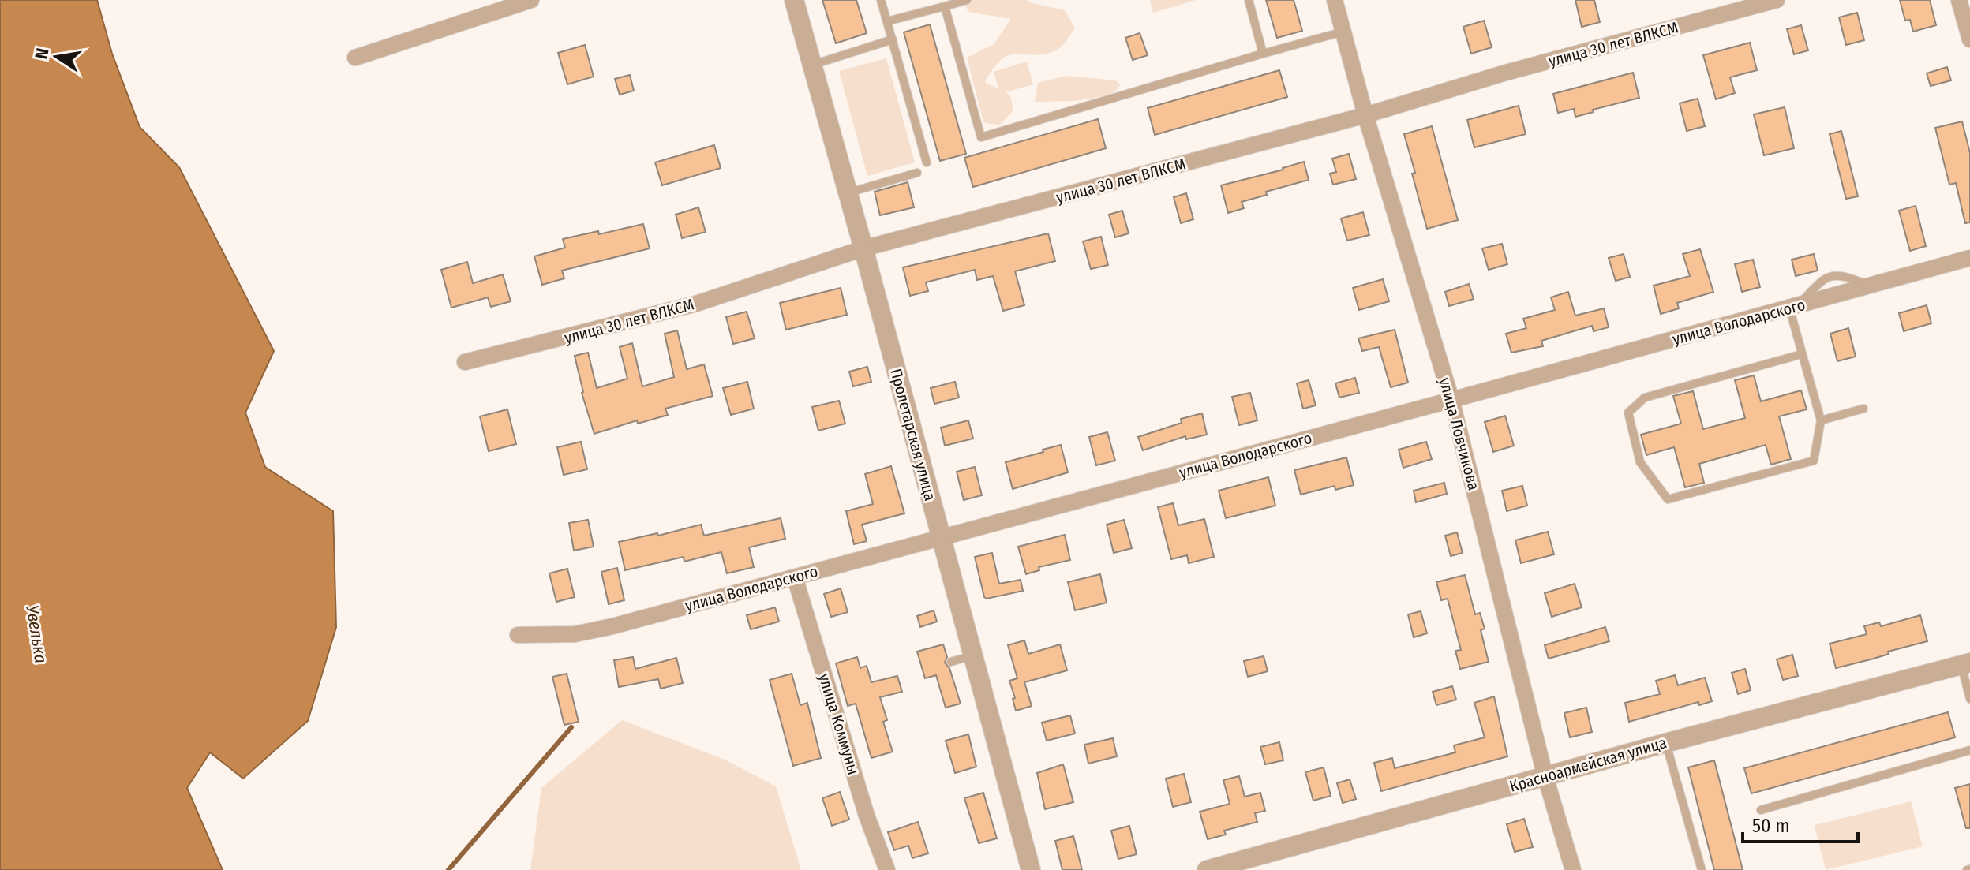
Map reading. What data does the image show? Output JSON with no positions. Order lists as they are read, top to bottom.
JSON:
{
  "streets": {
    "street": [
      "улица 30 лет ВЛКСМ",
      "улица Володарского",
      "улица Ловчикова",
      "Пролетарская улица",
      "улица Коммуны",
      "Красноармейская улица"
    ]
  },
  "crossings": [
    ["улица 30 лет ВЛКСМ", "улица Ловчикова"],
    ["улица 30 лет ВЛКСМ", "Пролетарская улица"],
    ["улица Володарского", "улица Ловчикова"],
    ["улица Володарского", "Пролетарская улица"],
    ["улица Володарского", "улица Коммуны"],
    ["улица Ловчикова", "Красноармейская улица"]
  ],
  "water": ["Увелька"],
  "scale_bar": "50 m",
  "north": "left"
}
